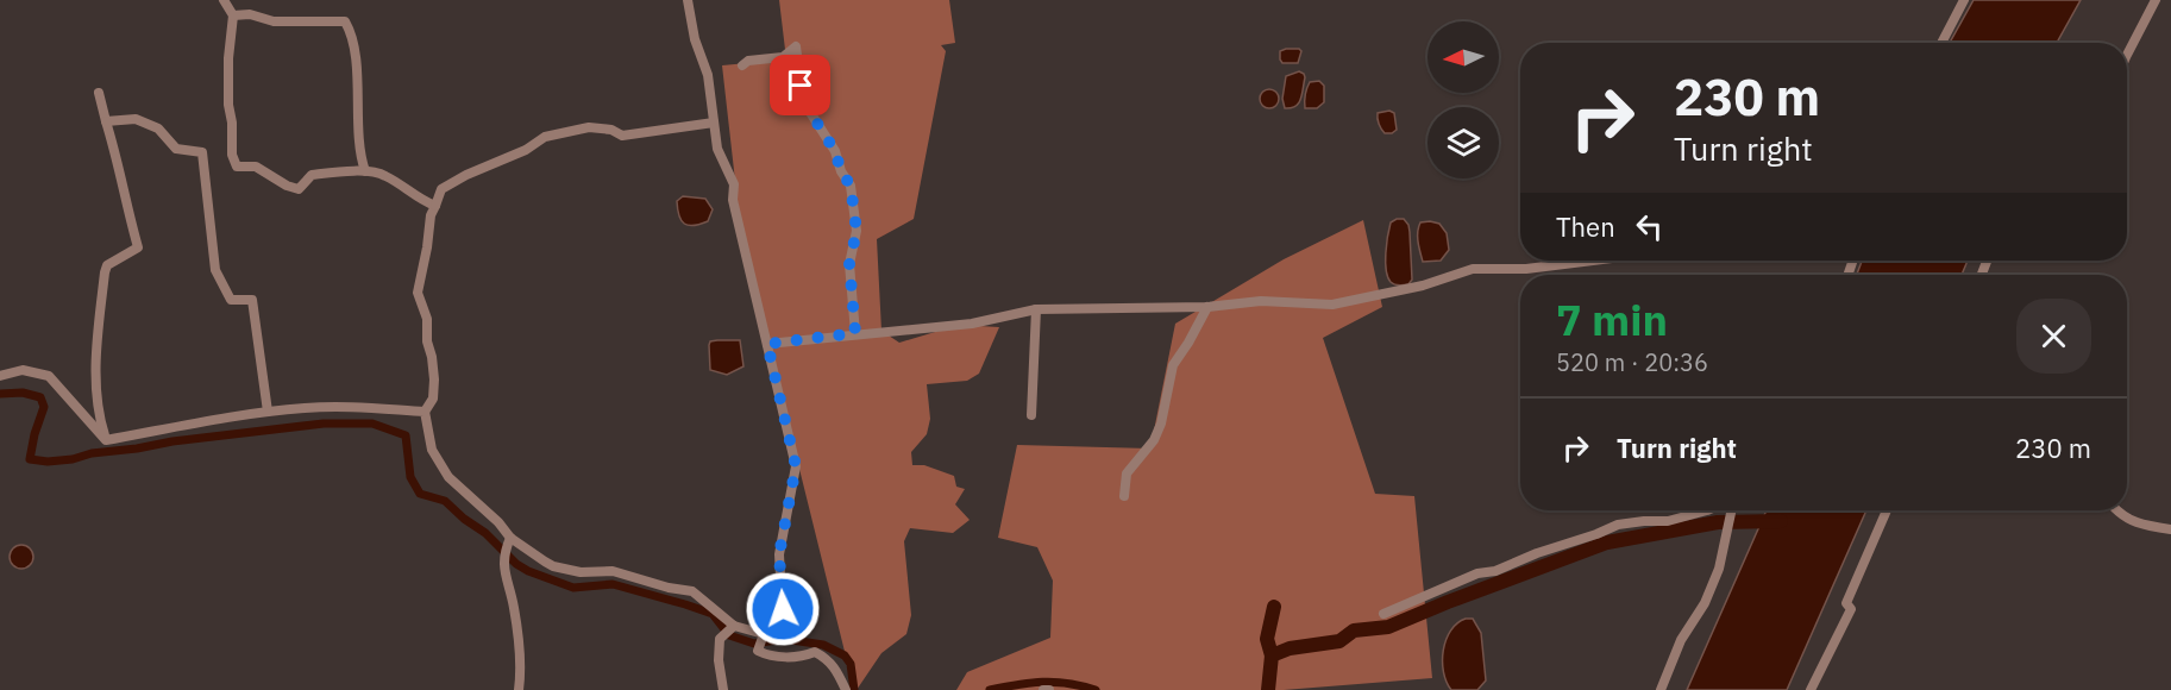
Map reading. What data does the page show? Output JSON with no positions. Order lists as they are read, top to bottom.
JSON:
{
  "north": "left",
  "page": {
    "turn": ["230 m", "Turn right"],
    "then": "Then",
    "heading": ["7 min", "520 m · 20:36"],
    "list": [
      {
        "name": "Turn right",
        "value": "230 m"
      }
    ]
  }
}
